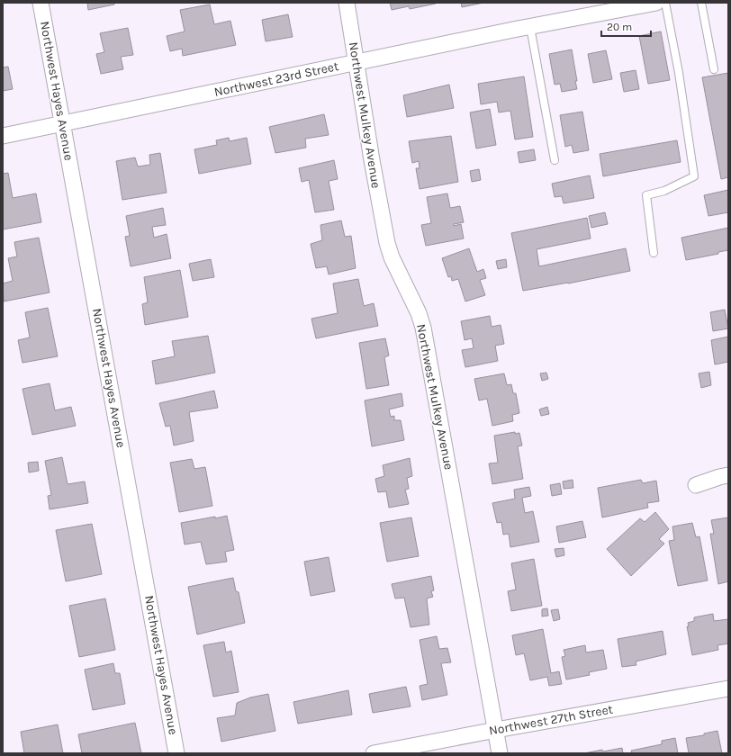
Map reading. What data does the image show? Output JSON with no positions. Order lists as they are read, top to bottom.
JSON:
{
  "streets": {
    "street": [
      "Northwest 23rd Street",
      "Northwest Hayes Avenue",
      "Northwest Mulkey Avenue",
      "Northwest 27th Street"
    ]
  },
  "crossings": [
    ["Northwest 23rd Street", "Northwest Hayes Avenue"],
    ["Northwest 23rd Street", "Northwest Mulkey Avenue"],
    ["Northwest Mulkey Avenue", "Northwest 27th Street"]
  ],
  "scale_bar": "20 m"
}
